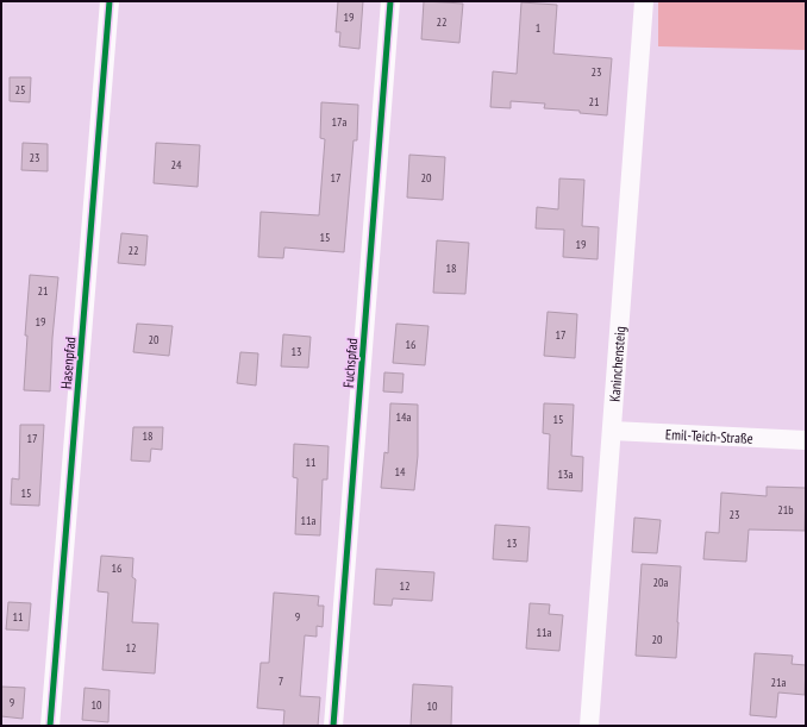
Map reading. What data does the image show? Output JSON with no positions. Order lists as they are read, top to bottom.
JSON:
{
  "streets": {
    "street": [
      "Hasenpfad",
      "Fuchspfad",
      "Kaninchensteig",
      "Emil-Teich-Straße"
    ]
  },
  "crossings": [
    ["Kaninchensteig", "Emil-Teich-Straße"]
  ],
  "house_numbers": [
    "19",
    "22",
    "1",
    "23",
    "25",
    "21",
    "17a",
    "23",
    "24",
    "17",
    "20",
    "15",
    "19",
    "22",
    "18",
    "21",
    "19",
    "17",
    "20",
    "16",
    "13",
    "14a",
    "15",
    "18",
    "17",
    "11",
    "14",
    "13a",
    "15",
    "21b",
    "23",
    "11a",
    "13",
    "16",
    "20a",
    "12",
    "11",
    "9",
    "11a",
    "20",
    "12",
    "7",
    "21a",
    "9",
    "10",
    "10"
  ]
}
